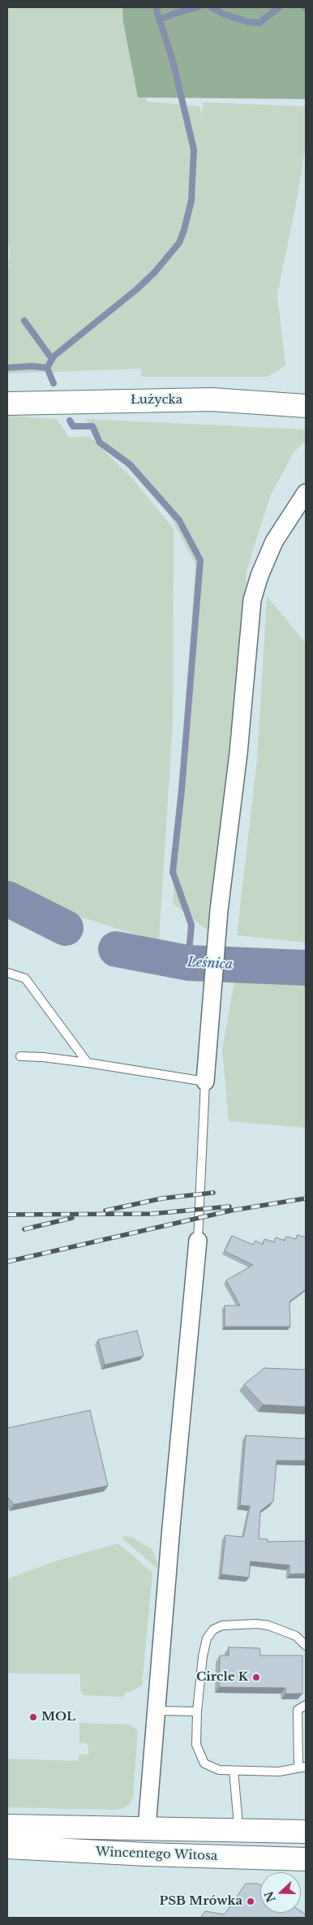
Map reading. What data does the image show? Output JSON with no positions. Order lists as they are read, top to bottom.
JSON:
{
  "streets": {
    "main road": ["Łużycka", "Wincentego Witosa"]
  },
  "water": ["Leśnica"],
  "places": ["Circle K", "MOL", "PSB Mrówka"],
  "north": "left"
}
